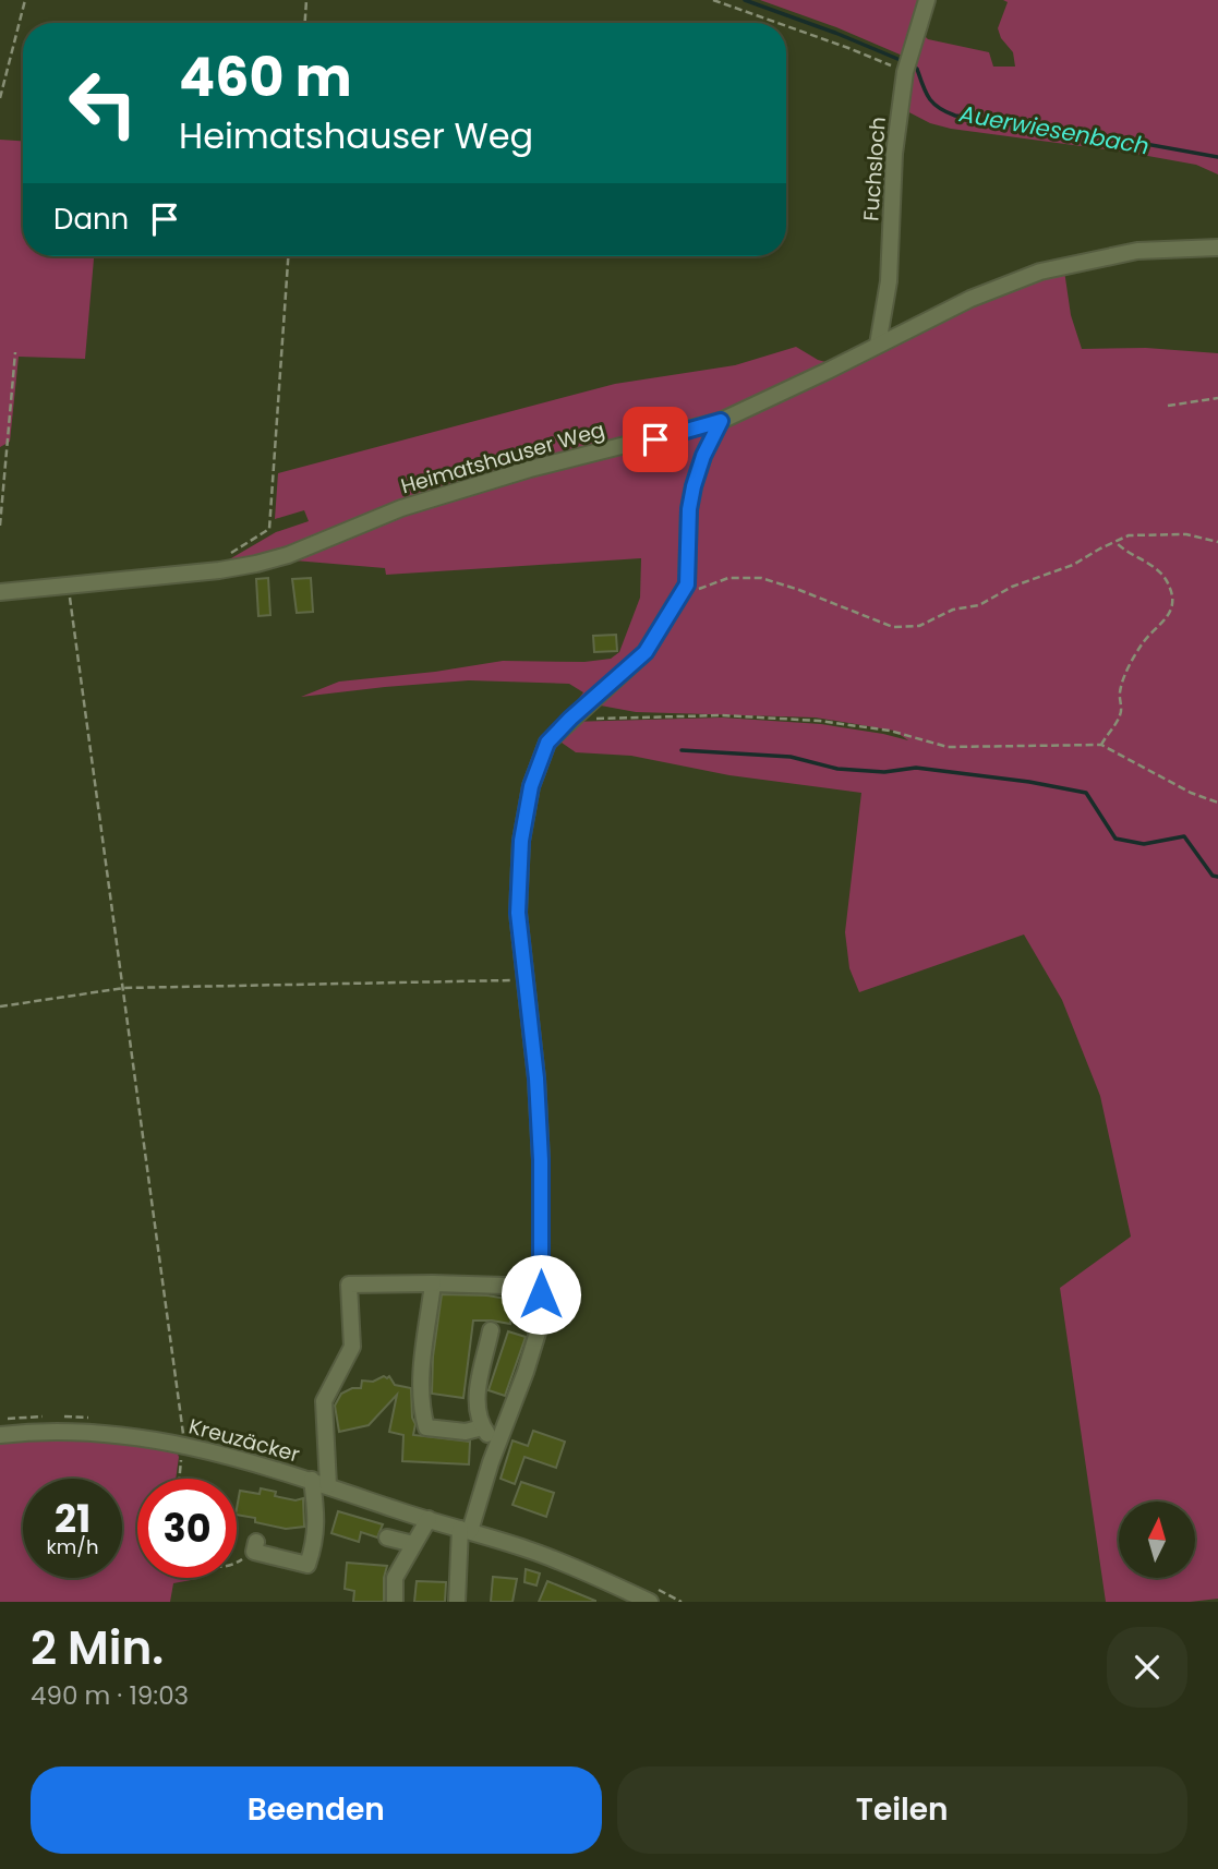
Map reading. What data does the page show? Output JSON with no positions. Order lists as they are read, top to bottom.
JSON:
{
  "streets": {
    "street": ["Fuchsloch", "Heimatshauser Weg", "Kreuzäcker"]
  },
  "crossings": [
    ["Fuchsloch", "Heimatshauser Weg"]
  ],
  "water": ["Auerwiesenbach"],
  "north": "top",
  "page": {
    "turn": ["460 m", "Heimatshauser Weg"],
    "then": "Dann",
    "speed": "21 km/h",
    "limit": "30",
    "heading": ["2 Min.", "490 m · 19:03"],
    "buttons": ["Beenden", "Teilen"]
  }
}
